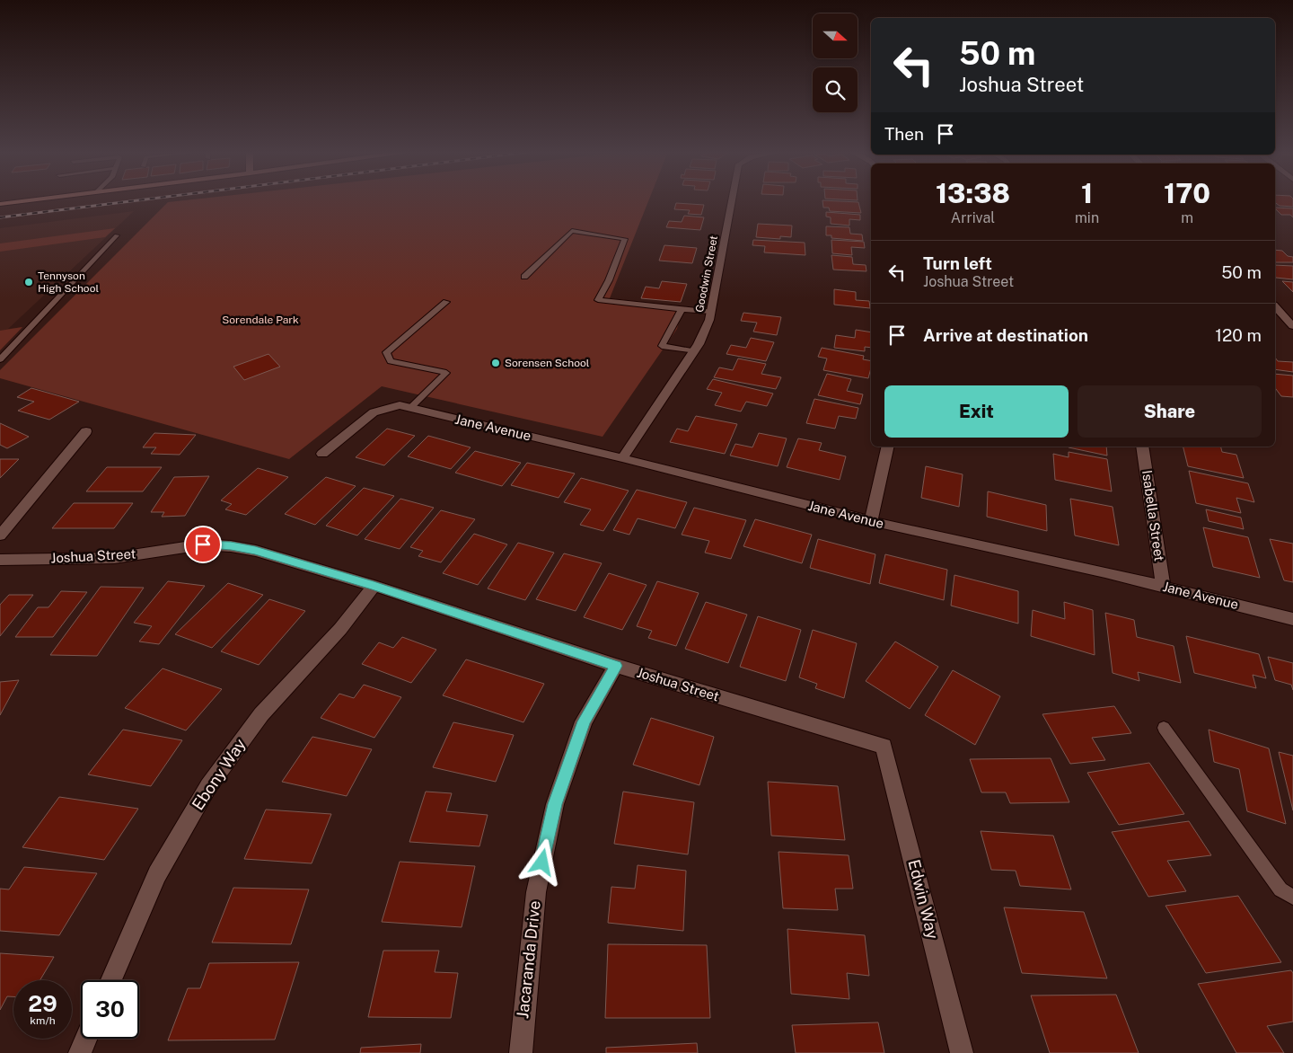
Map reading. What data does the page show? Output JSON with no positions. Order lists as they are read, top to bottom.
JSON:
{
  "streets": {
    "street": [
      "Goodwin Street",
      "Jane Avenue",
      "Isabella Street",
      "Joshua Street",
      "Ebony Way",
      "Edwin Way",
      "Jacaranda Drive"
    ]
  },
  "crossings": [
    ["Goodwin Street", "Jane Avenue"],
    ["Jane Avenue", "Isabella Street"],
    ["Joshua Street", "Ebony Way"],
    ["Joshua Street", "Edwin Way"],
    ["Joshua Street", "Jacaranda Drive"]
  ],
  "parks": ["Sorendale Park"],
  "places": ["Tennyson High School", "Sorensen School"],
  "north": "right",
  "page": {
    "turn": ["50 m", "Joshua Street"],
    "then": "Then",
    "eta": [
      "13:38",
      "Arrival",
      "1",
      "min",
      "170",
      "m"
    ],
    "list": [
      {
        "name": "Turn left",
        "note": "Joshua Street",
        "value": "50 m"
      },
      {
        "name": "Arrive at destination",
        "value": "120 m"
      }
    ],
    "buttons": ["Exit", "Share"],
    "speed": "29 km/h",
    "limit": "30"
  }
}
